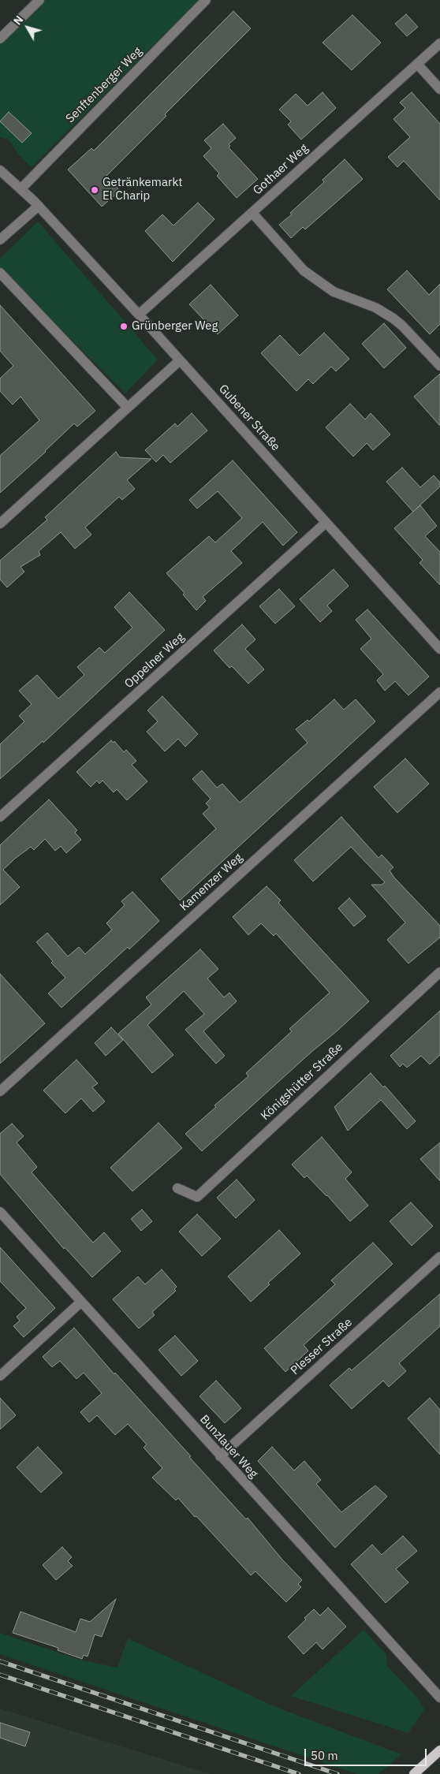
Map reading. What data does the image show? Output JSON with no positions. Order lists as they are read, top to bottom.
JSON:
{
  "streets": {
    "street": [
      "Senftenberger Weg",
      "Gothaer Weg",
      "Gubener Straße",
      "Oppelner Weg",
      "Kamenzer Weg",
      "Königshütter Straße",
      "Plesser Straße",
      "Bunzlauer Weg"
    ]
  },
  "crossings": [
    ["Senftenberger Weg", "Gubener Straße"],
    ["Gothaer Weg", "Gubener Straße"],
    ["Gubener Straße", "Oppelner Weg"],
    ["Plesser Straße", "Bunzlauer Weg"]
  ],
  "places": ["Getränkemarkt El Charip", "Grünberger Weg"],
  "scale_bar": "50 m",
  "north": "top left"
}
